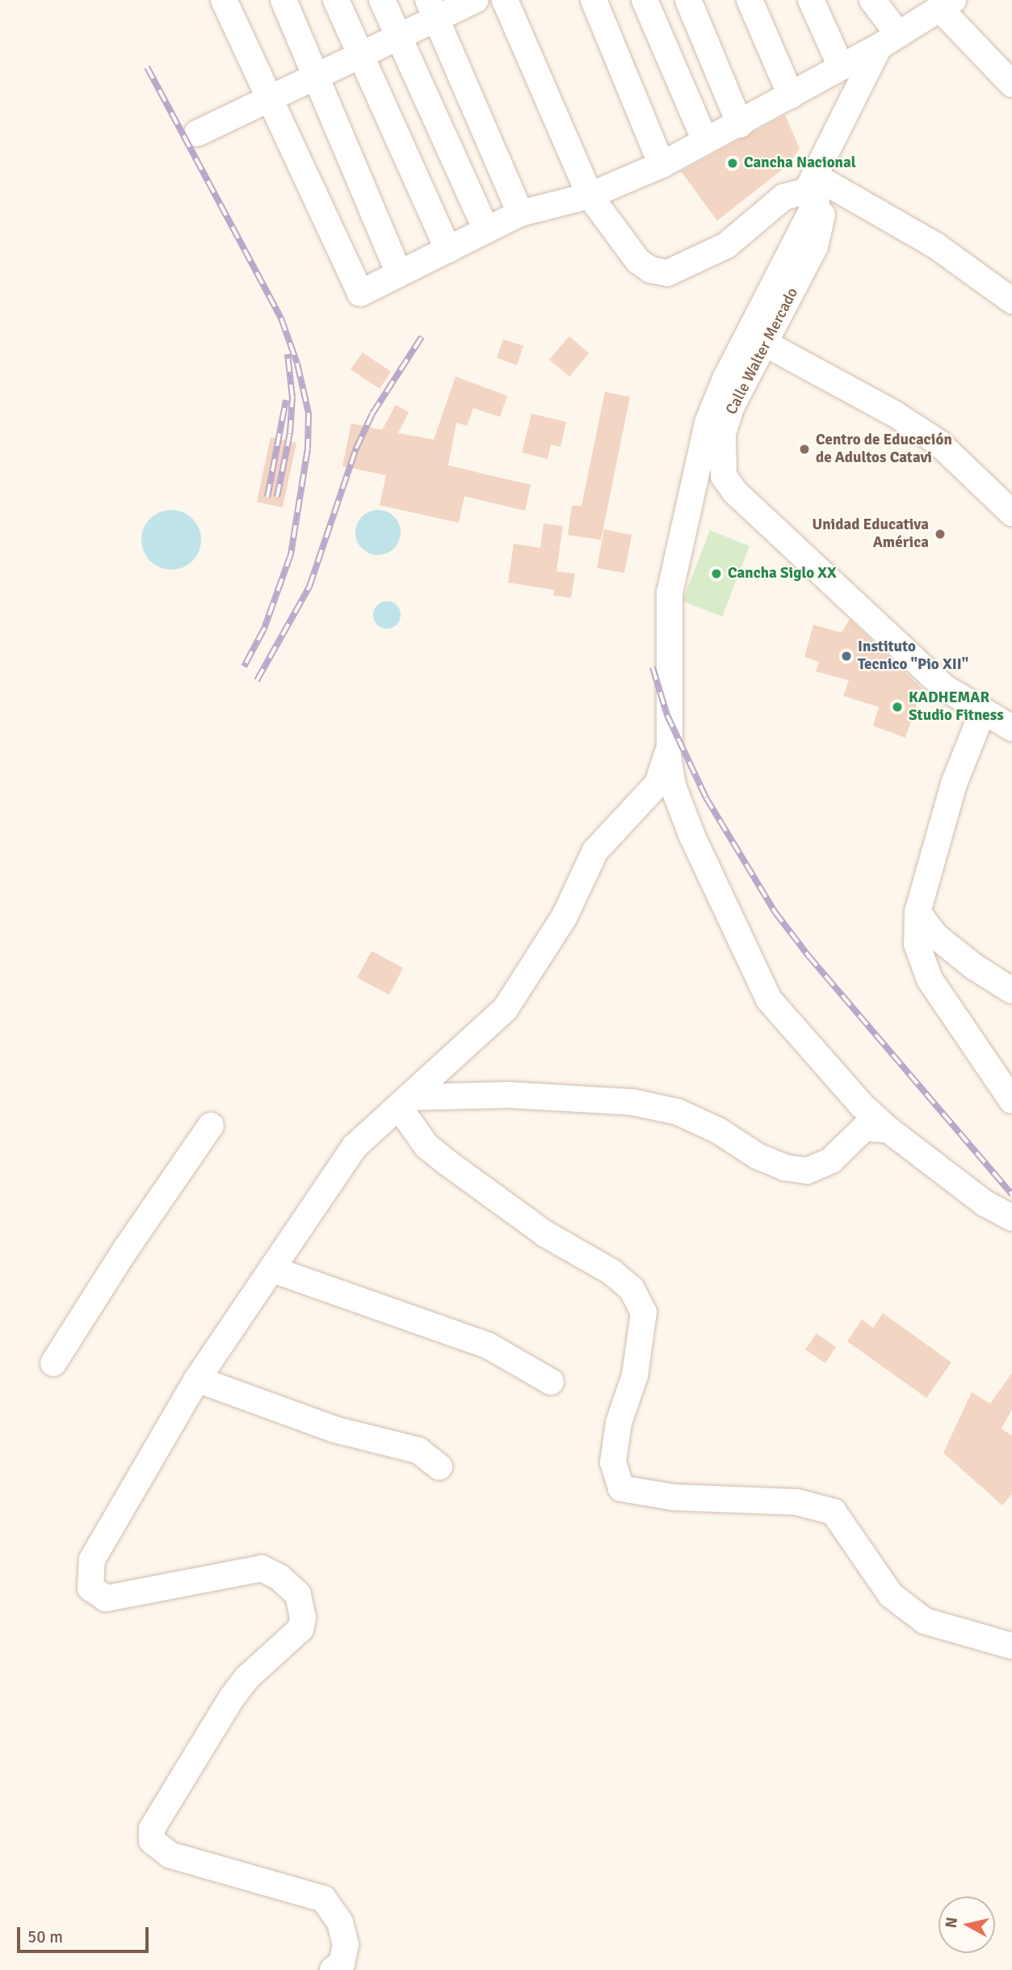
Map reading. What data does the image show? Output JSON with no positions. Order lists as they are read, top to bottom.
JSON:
{
  "streets": {
    "street": ["Calle Walter Mercado"]
  },
  "places": [
    "Cancha Nacional",
    "Centro de Educación de Adultos Catavi",
    "Unidad Educativa América",
    "Cancha Siglo XX",
    "Instituto Tecnico \"Pio XII\"",
    "KADHEMAR Studio Fitness"
  ],
  "scale_bar": "50 m",
  "north": "left"
}
